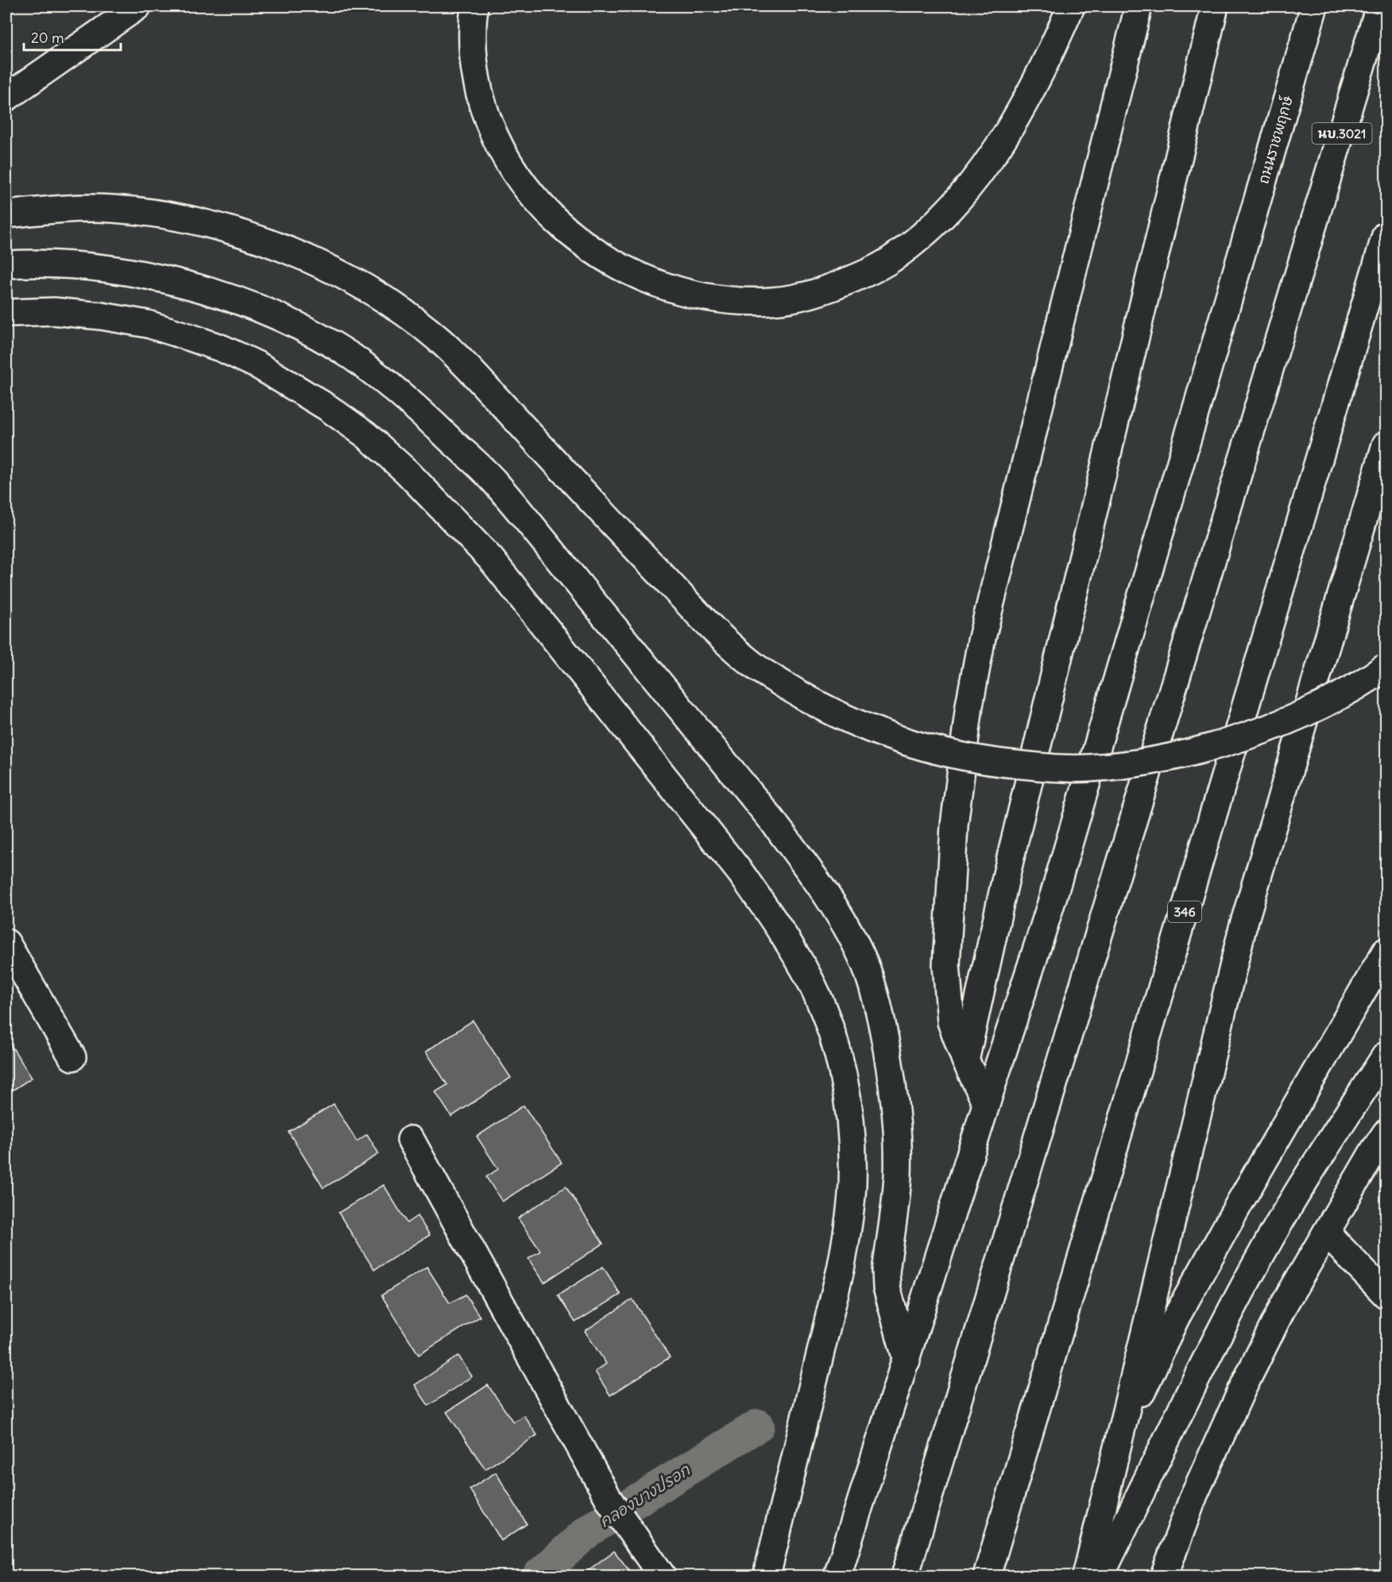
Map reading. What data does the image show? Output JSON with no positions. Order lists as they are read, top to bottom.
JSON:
{
  "streets": {
    "main road": ["นบ.3021", "ถนนราชพฤกษ์", "346"]
  },
  "water": ["คลองบางปรอก"],
  "scale_bar": "20 m"
}
